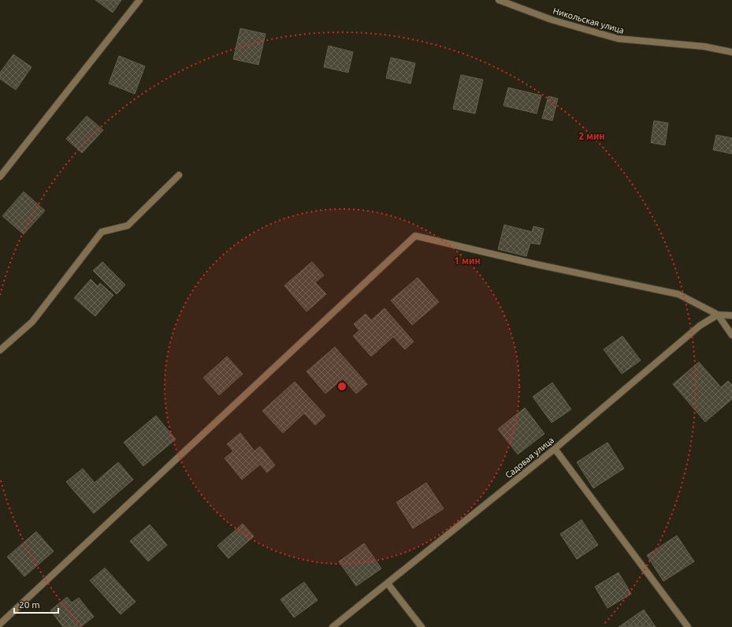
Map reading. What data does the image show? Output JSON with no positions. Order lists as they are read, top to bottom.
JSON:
{
  "streets": {
    "street": ["Никольская улица", "Садовая улица"]
  },
  "scale_bar": "20 m",
  "rings": ["2 мин", "1 мин"]
}
